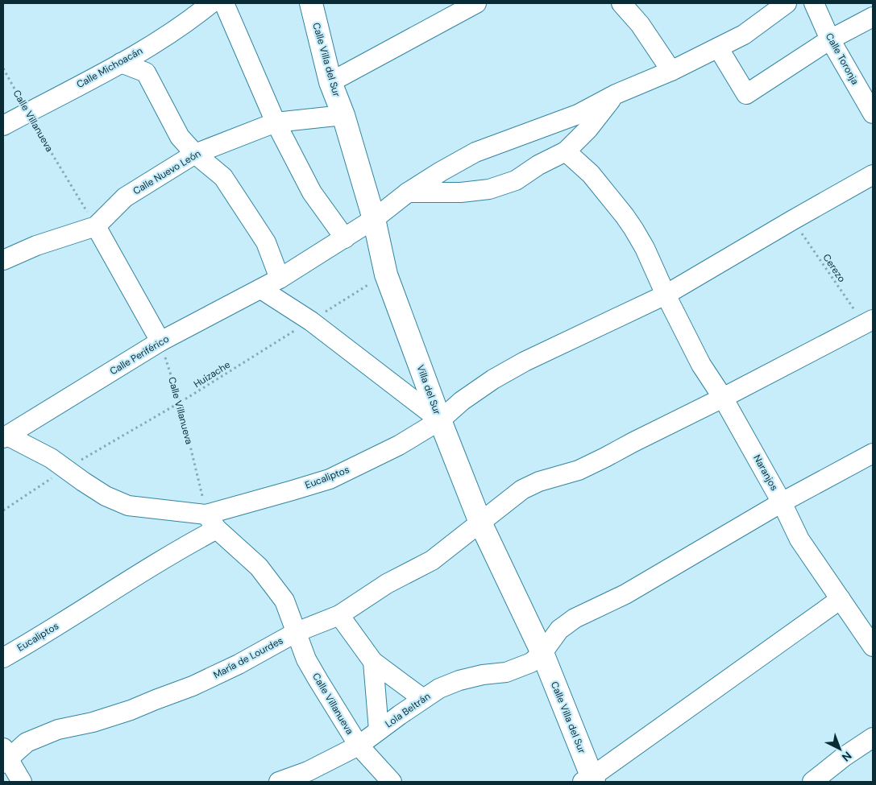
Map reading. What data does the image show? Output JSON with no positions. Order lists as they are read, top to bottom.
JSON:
{
  "streets": {
    "street": [
      "Calle Toronja",
      "Calle Villa del Sur",
      "Calle Michoacán",
      "Calle Villanueva",
      "Calle Nuevo León",
      "Calle Periférico",
      "Villa del Sur",
      "Naranjos",
      "Eucaliptos",
      "María de Lourdes",
      "Lola Beltrán"
    ],
    "path": ["Cerezo", "Huizache"]
  },
  "crossings": [
    ["Calle Villa del Sur", "Calle Nuevo León"],
    ["Calle Villa del Sur", "Villa del Sur"],
    ["Calle Villa del Sur", "Lola Beltrán"],
    ["Calle Michoacán", "Calle Villanueva"],
    ["Calle Villanueva", "Calle Nuevo León"],
    ["Calle Villanueva", "Calle Periférico"],
    ["Calle Villanueva", "Huizache"],
    ["Calle Villanueva", "Eucaliptos"],
    ["Calle Villanueva", "María de Lourdes"],
    ["Calle Villanueva", "Lola Beltrán"],
    ["Calle Nuevo León", "Villa del Sur"],
    ["Cerezo", "Eucaliptos"],
    ["Cerezo", "María de Lourdes"],
    ["Calle Periférico", "Villa del Sur"],
    ["Huizache", "Villa del Sur"],
    ["Villa del Sur", "Eucaliptos"],
    ["Villa del Sur", "María de Lourdes"],
    ["Villa del Sur", "Lola Beltrán"],
    ["Naranjos", "Eucaliptos"],
    ["Naranjos", "María de Lourdes"],
    ["Naranjos", "Lola Beltrán"]
  ],
  "north": "bottom right"
}
